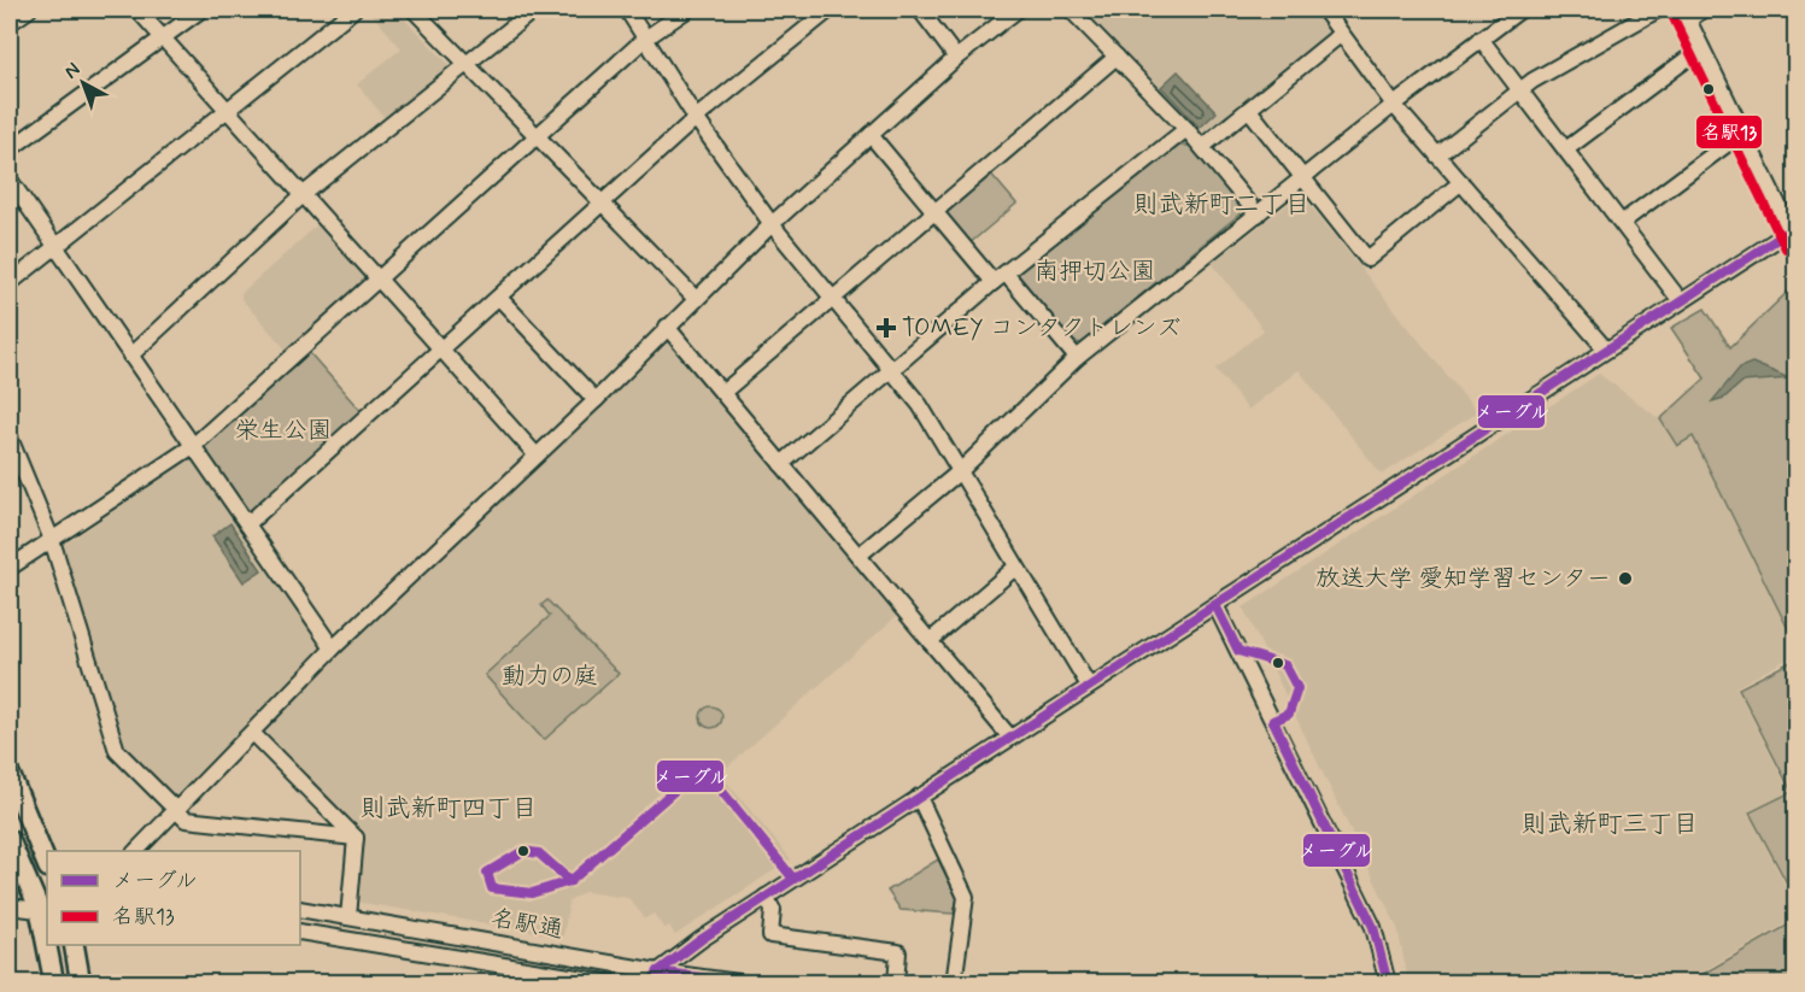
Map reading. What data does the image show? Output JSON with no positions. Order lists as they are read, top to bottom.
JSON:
{
  "streets": {
    "street": ["名駅通"]
  },
  "districts": ["則武新町二丁目", "則武新町四丁目", "則武新町三丁目"],
  "parks": ["南押切公園", "栄生公園", "動力の庭"],
  "places": {
    "health": ["TOMEY コンタクトレンズ"],
    "other": ["放送大学 愛知学習センター"]
  },
  "lines": ["transit line 名駅13", "transit line メーグル"],
  "legend": ["メーグル", "名駅13"],
  "north": "top left"
}
